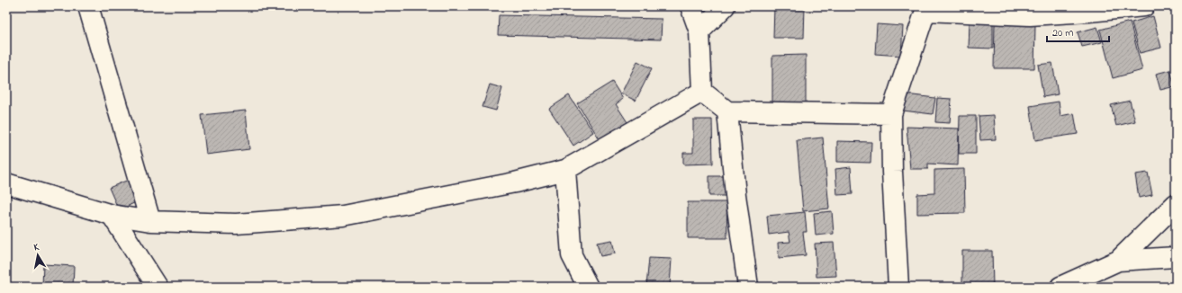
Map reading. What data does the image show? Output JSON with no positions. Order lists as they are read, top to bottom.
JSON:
{
  "scale_bar": "20 m",
  "north": "top"
}
